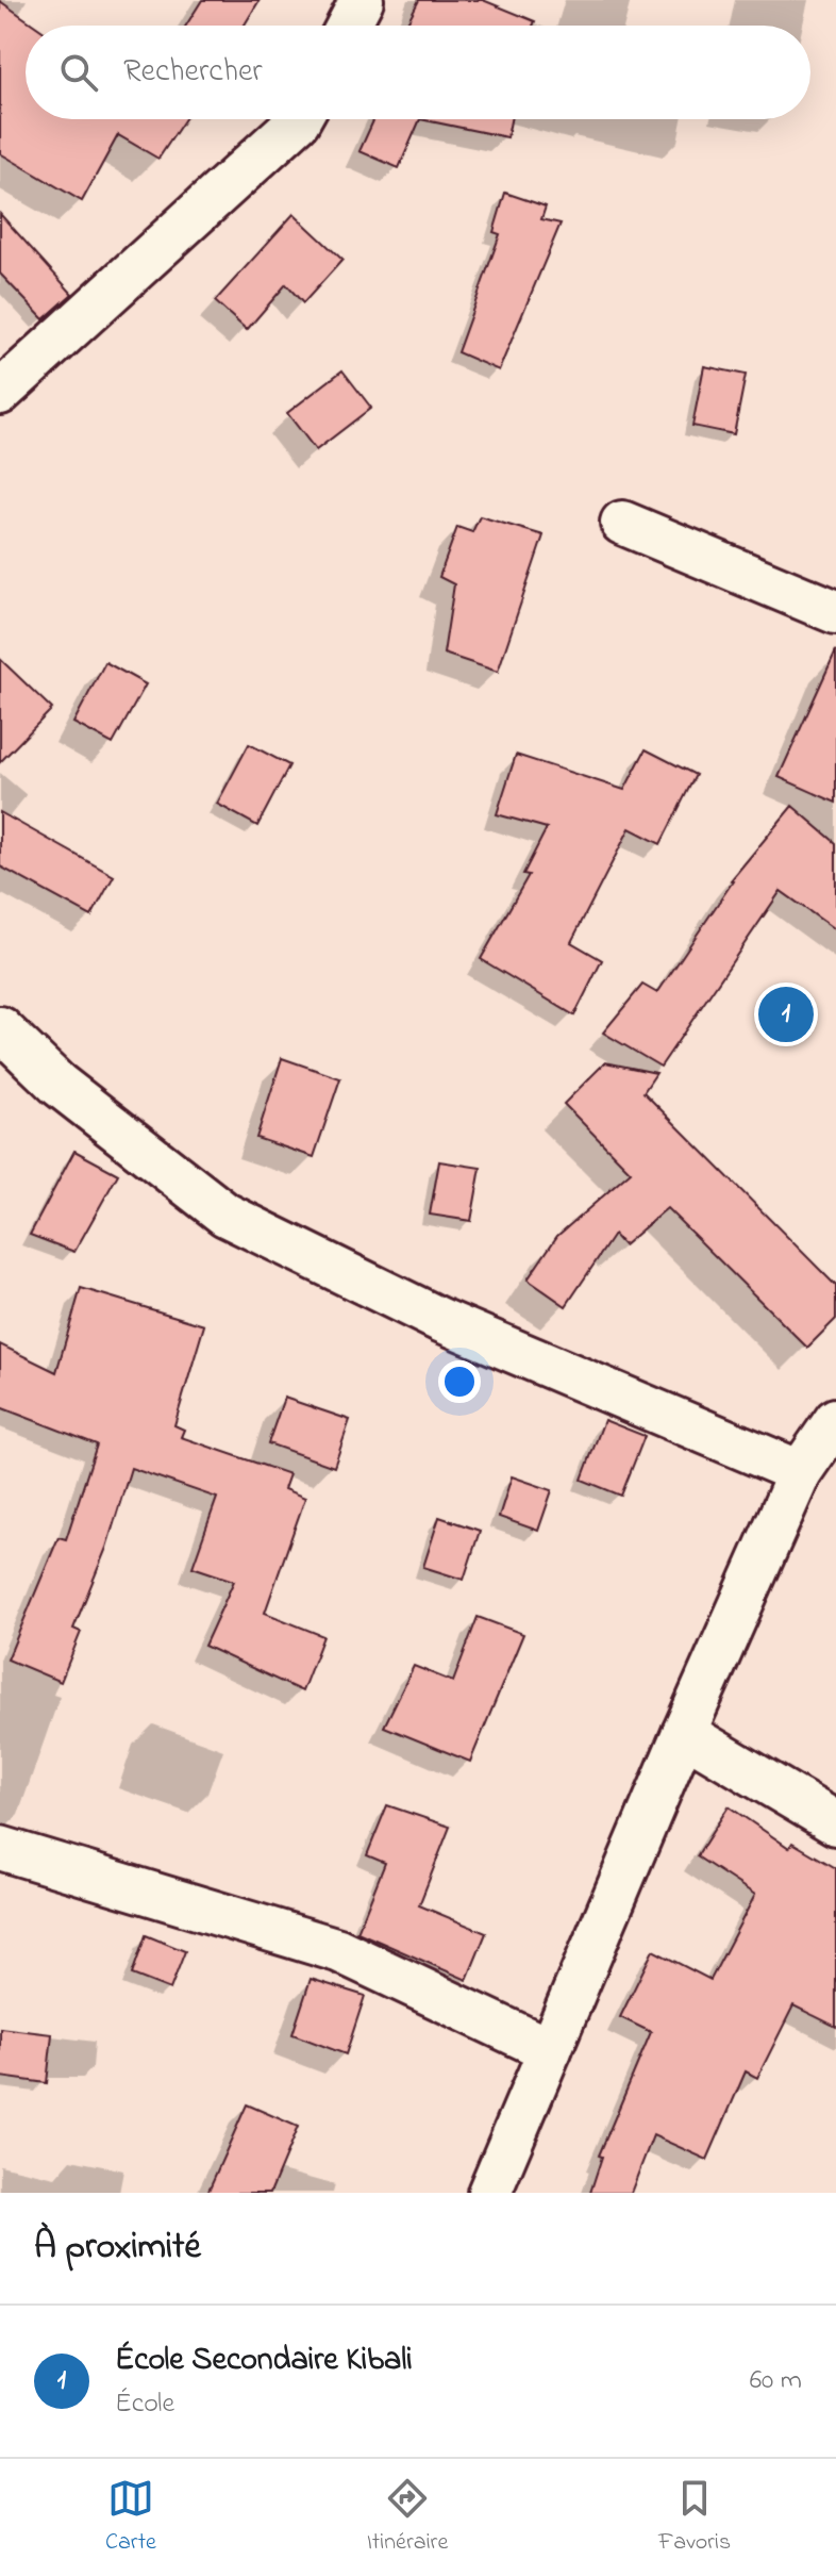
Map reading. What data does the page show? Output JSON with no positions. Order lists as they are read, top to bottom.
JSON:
{
  "page": {
    "search": "Rechercher",
    "pins": "1",
    "heading": "À proximité",
    "list": [
      {
        "mark": "1",
        "name": "École Secondaire Kibali",
        "note": "École",
        "value": "60 m"
      }
    ],
    "nav": ["Carte", "Itinéraire", "Favoris"]
  }
}
